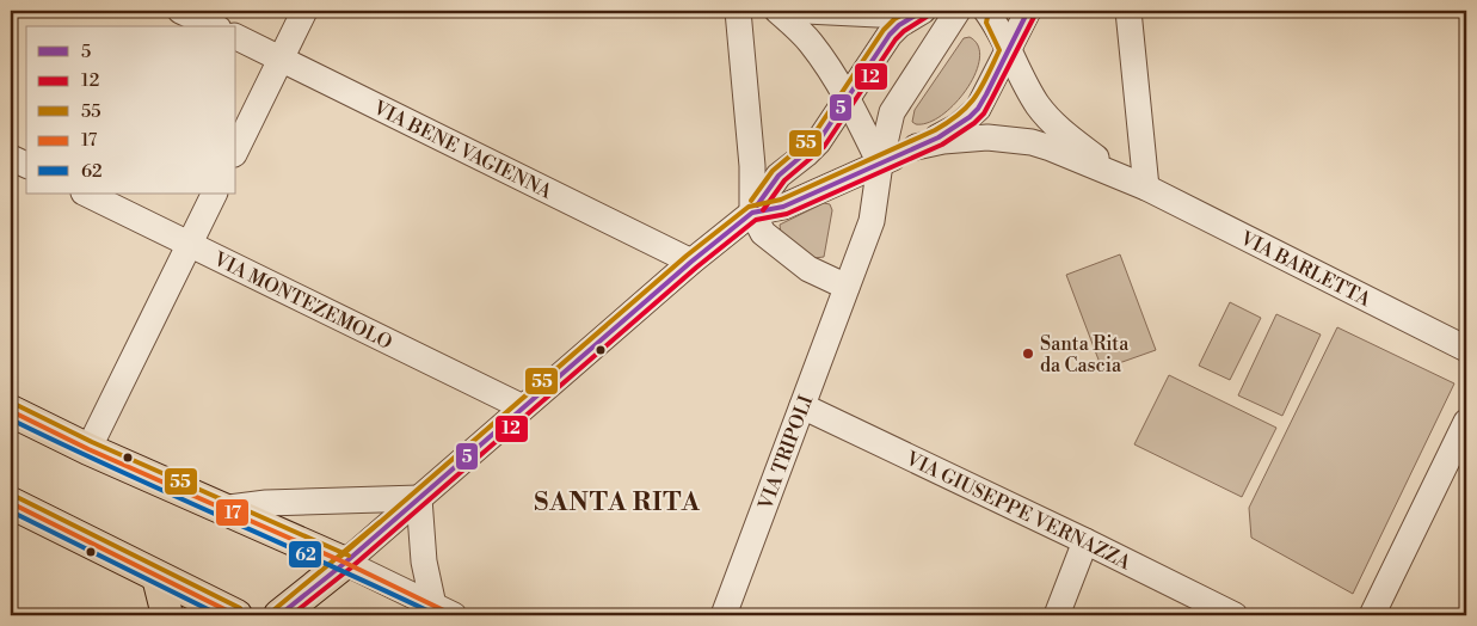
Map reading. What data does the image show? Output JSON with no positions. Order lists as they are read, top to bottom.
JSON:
{
  "streets": {
    "street": [
      "VIA BENE VAGIENNA",
      "VIA BARLETTA",
      "VIA MONTEZEMOLO",
      "VIA TRIPOLI",
      "VIA GIUSEPPE VERNAZZA"
    ]
  },
  "crossings": [
    ["VIA TRIPOLI", "VIA GIUSEPPE VERNAZZA"]
  ],
  "districts": ["SANTA RITA"],
  "places": ["Santa Rita da Cascia"],
  "lines": [
    "transit line 5",
    "transit line 55",
    "transit line 12",
    "transit line 17",
    "transit line 62"
  ],
  "legend": [
    "5",
    "12",
    "55",
    "17",
    "62"
  ]
}
